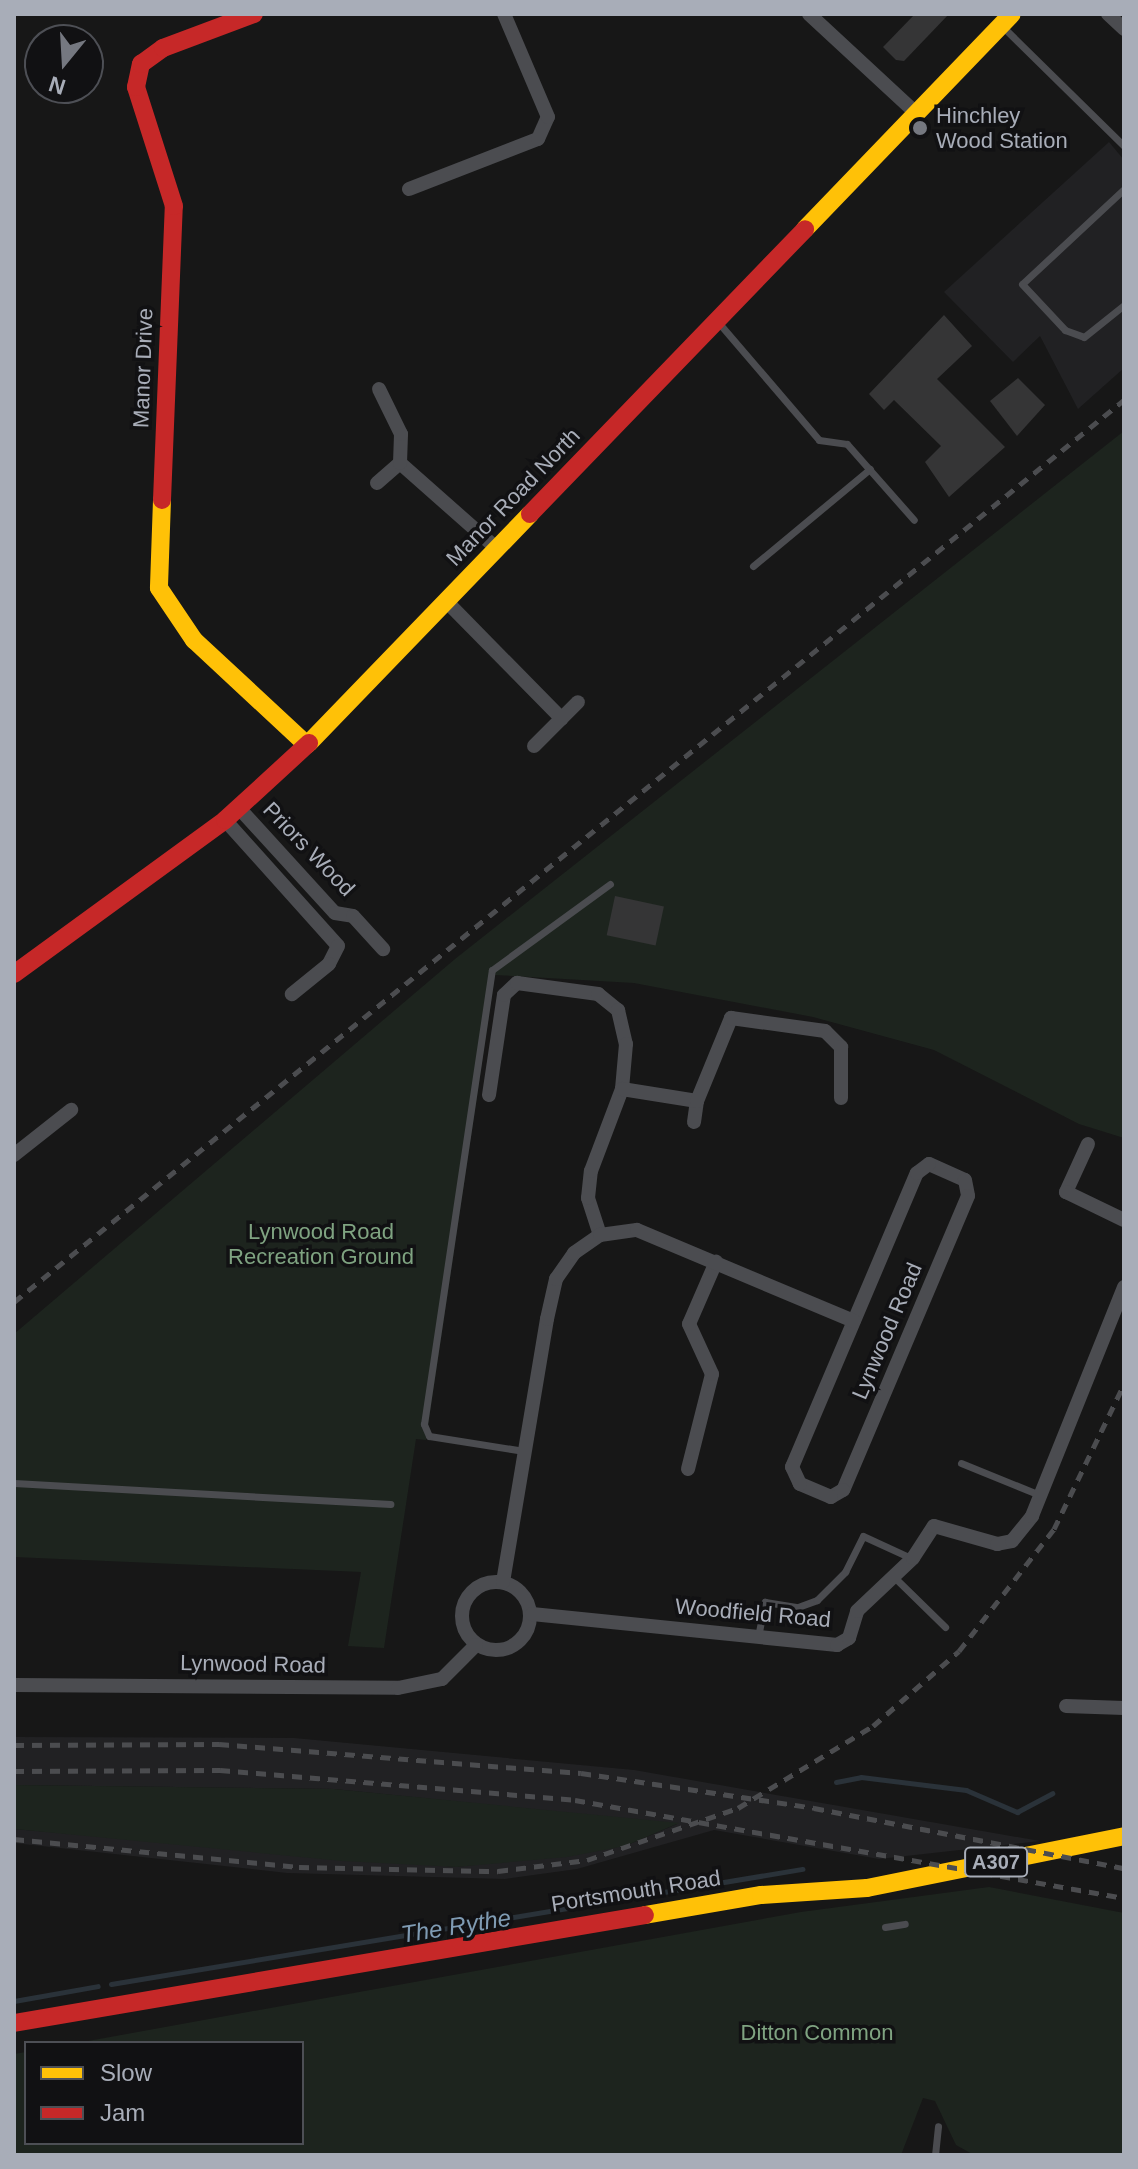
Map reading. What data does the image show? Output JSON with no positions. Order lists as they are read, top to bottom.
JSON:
{
  "streets": {
    "street": [
      "Manor Drive",
      "Manor Road North",
      "Priors Wood",
      "Lynwood Road",
      "Woodfield Road",
      "A307",
      "Portsmouth Road"
    ]
  },
  "crossings": [
    ["Manor Drive", "Manor Road North"],
    ["Manor Road North", "Priors Wood"],
    ["Lynwood Road", "Woodfield Road"]
  ],
  "water": ["The Rythe"],
  "parks": ["Lynwood Road Recreation Ground", "Ditton Common"],
  "places": ["Hinchley Wood Station"],
  "legend": ["Slow", "Jam"],
  "north": "bottom"
}
